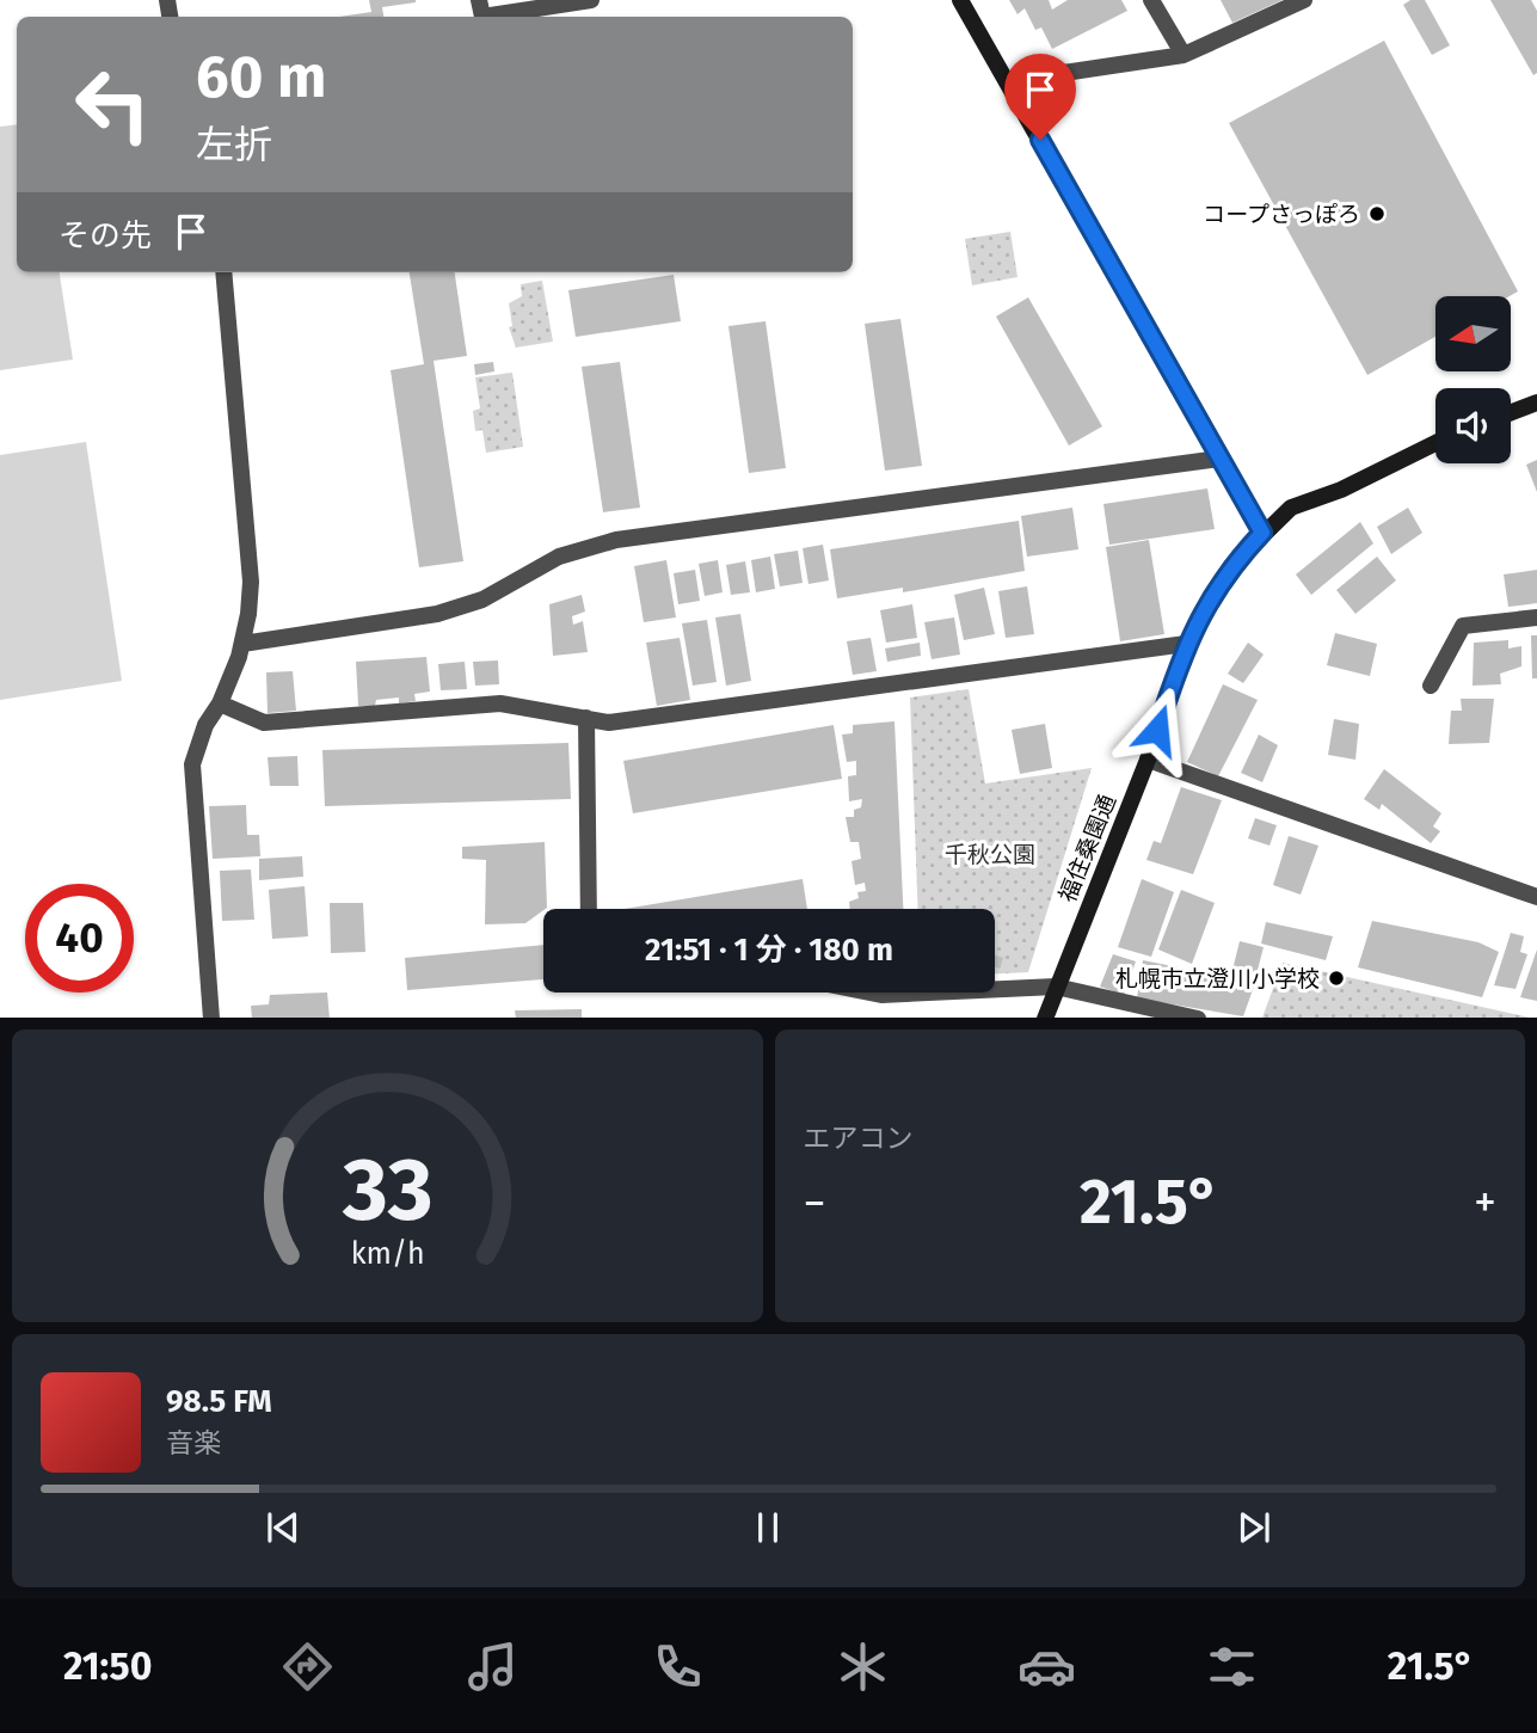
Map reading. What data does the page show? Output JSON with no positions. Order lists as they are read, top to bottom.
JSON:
{
  "streets": {
    "street": ["福住桑園通"]
  },
  "parks": ["千秋公園"],
  "places": ["コープさっぽろ", "札幌市立澄川小学校"],
  "north": "left",
  "page": {
    "turn": ["60 m", "左折"],
    "then": "その先",
    "limit": "40",
    "trip": "21:51 · 1 分 · 180 m",
    "tile": "エアコン",
    "heat": ["−", "21.5°", "+"],
    "song": ["98.5 FM", "音楽"],
    "tabs": ["21:50", "21.5°"],
    "gauge": ["33", "km/h"]
  }
}
